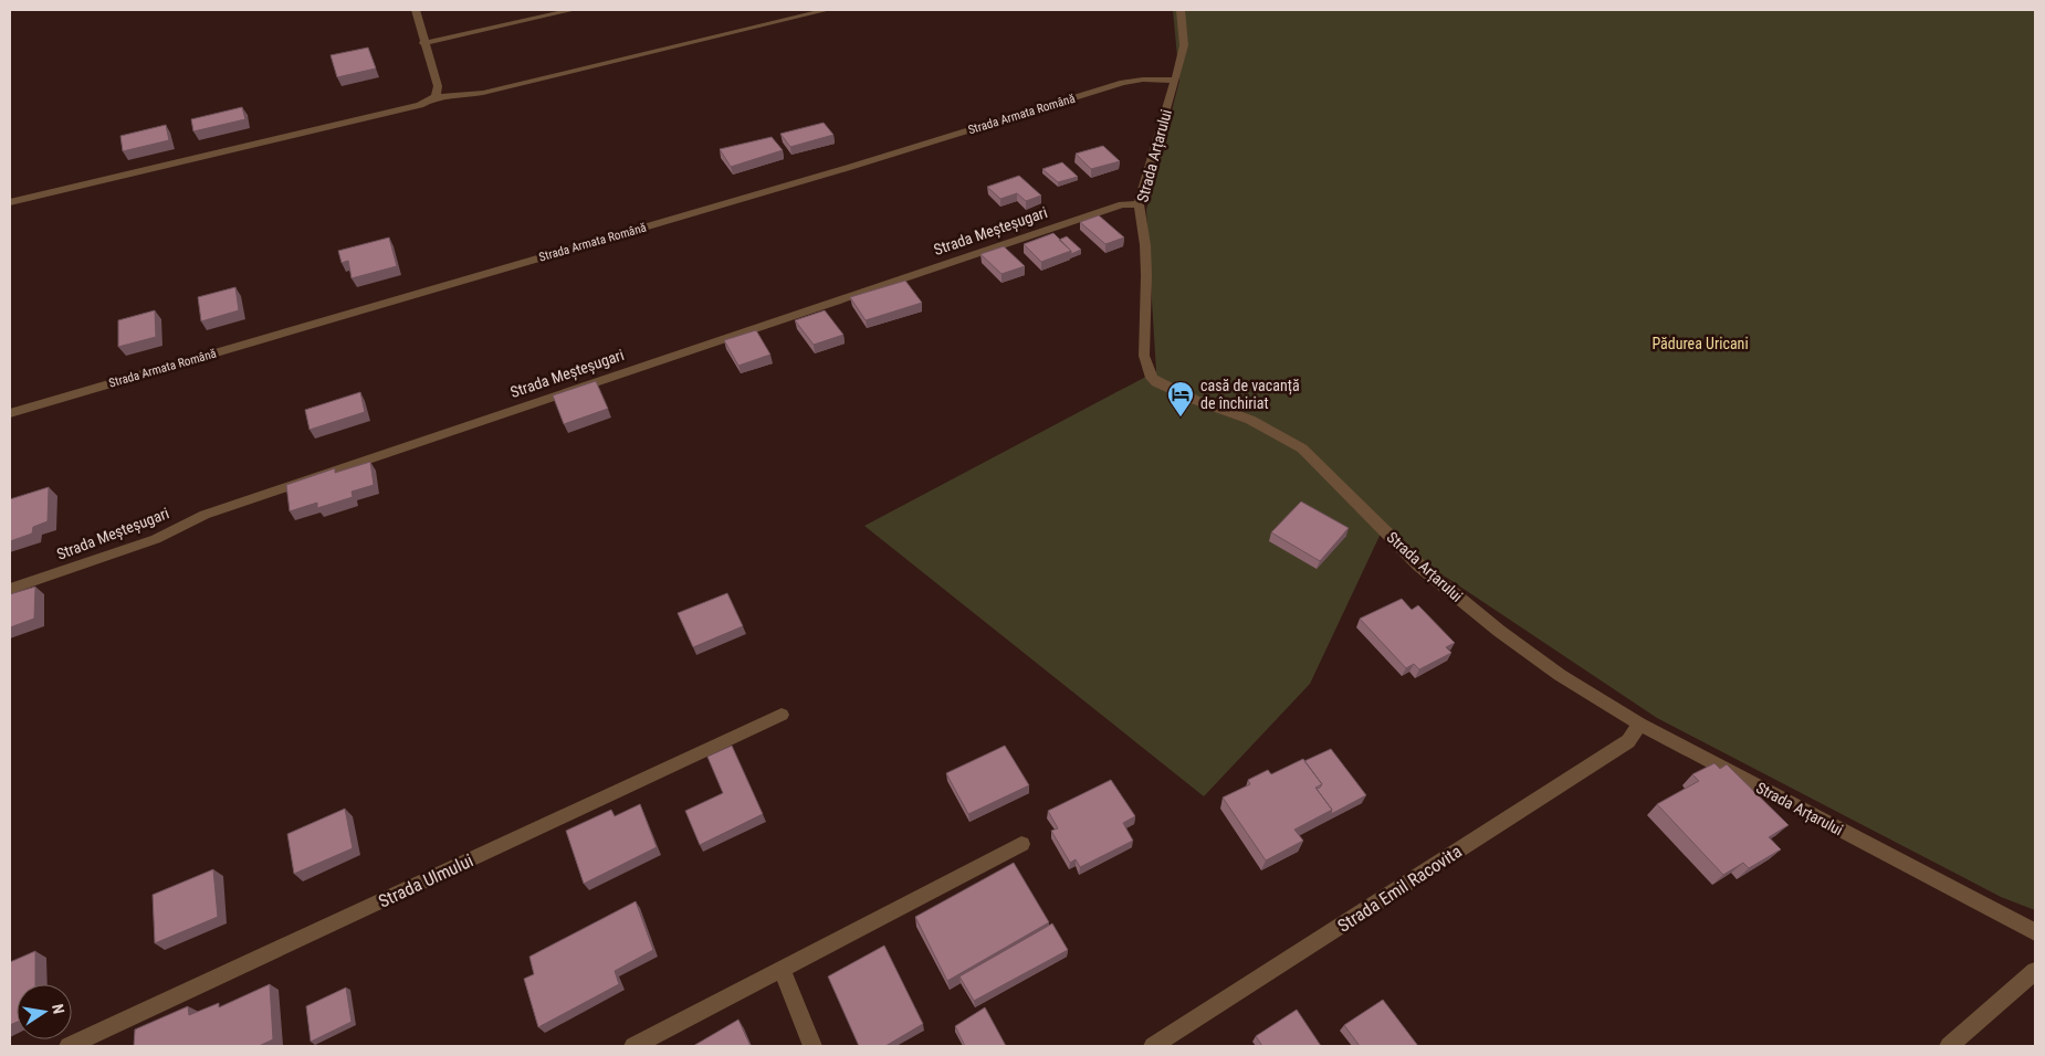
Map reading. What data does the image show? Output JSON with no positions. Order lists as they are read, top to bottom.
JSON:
{
  "streets": {
    "street": [
      "Strada Armata Română",
      "Strada Arțarului",
      "Strada Meșteșugari",
      "Strada Ulmului",
      "Strada Emil Racovita"
    ]
  },
  "crossings": [
    ["Strada Armata Română", "Strada Arțarului"],
    ["Strada Arțarului", "Strada Meșteșugari"],
    ["Strada Arțarului", "Strada Emil Racovita"]
  ],
  "parks": ["Pădurea Uricani"],
  "places": {
    "hotel": ["casă de vacanță de închiriat"]
  },
  "north": "right"
}
